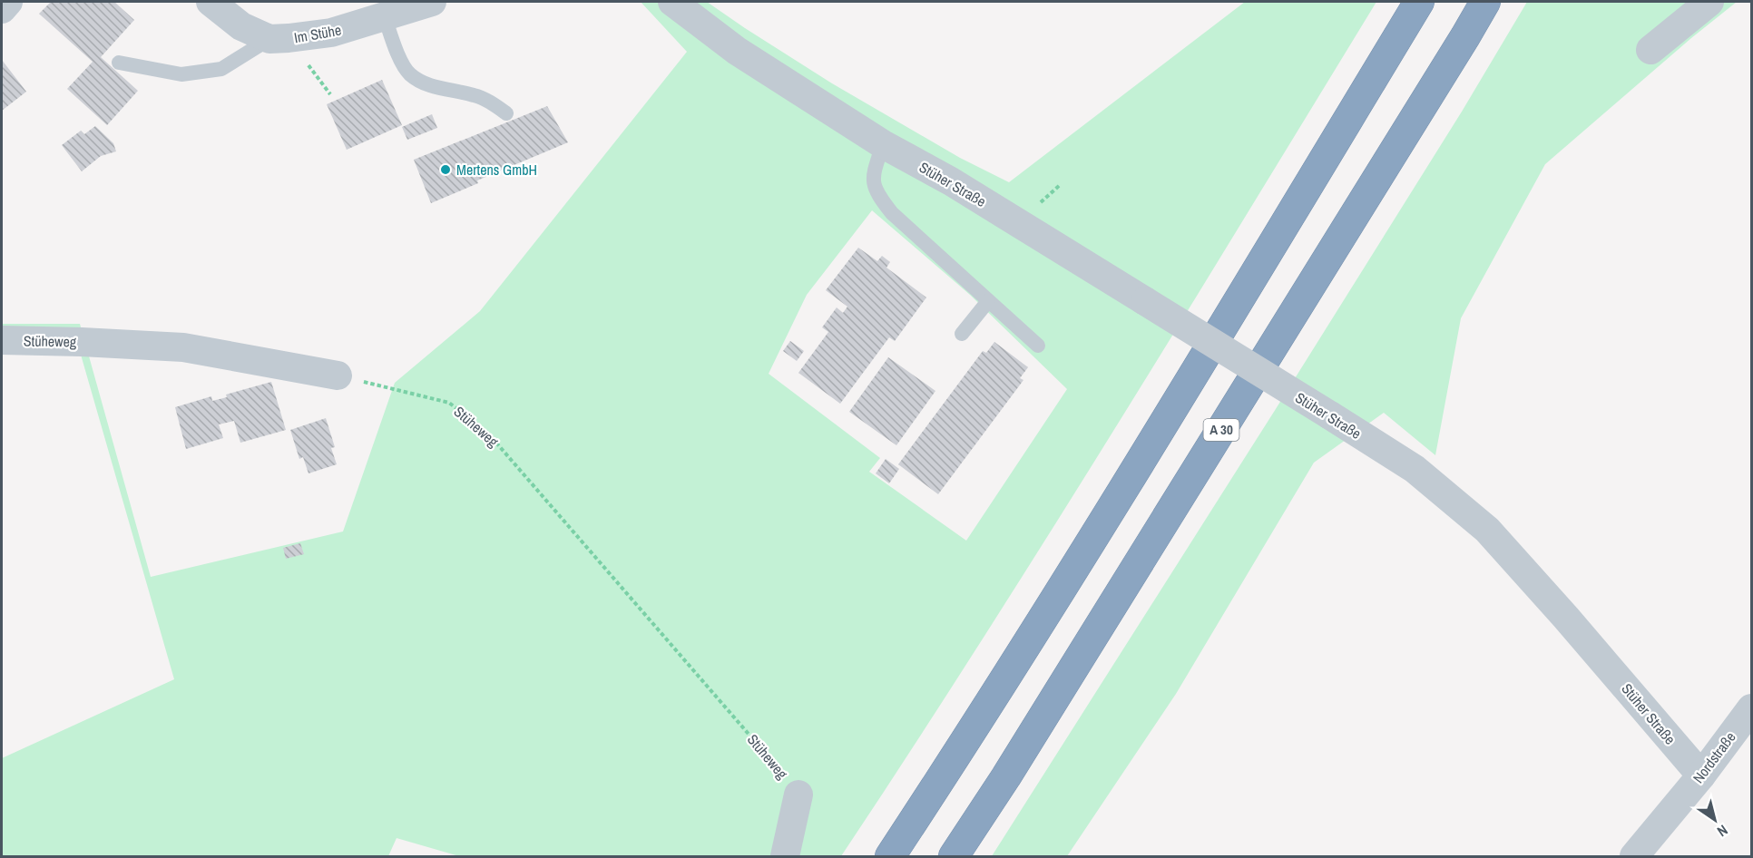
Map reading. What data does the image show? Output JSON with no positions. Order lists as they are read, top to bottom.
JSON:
{
  "streets": {
    "highway": ["A 30"],
    "street": [
      "Im Stühe",
      "Stüher Straße",
      "Stüheweg",
      "Nordstraße"
    ]
  },
  "crossings": [
    ["Stüher Straße", "Nordstraße"]
  ],
  "places": ["Mertens GmbH"],
  "north": "bottom right"
}
